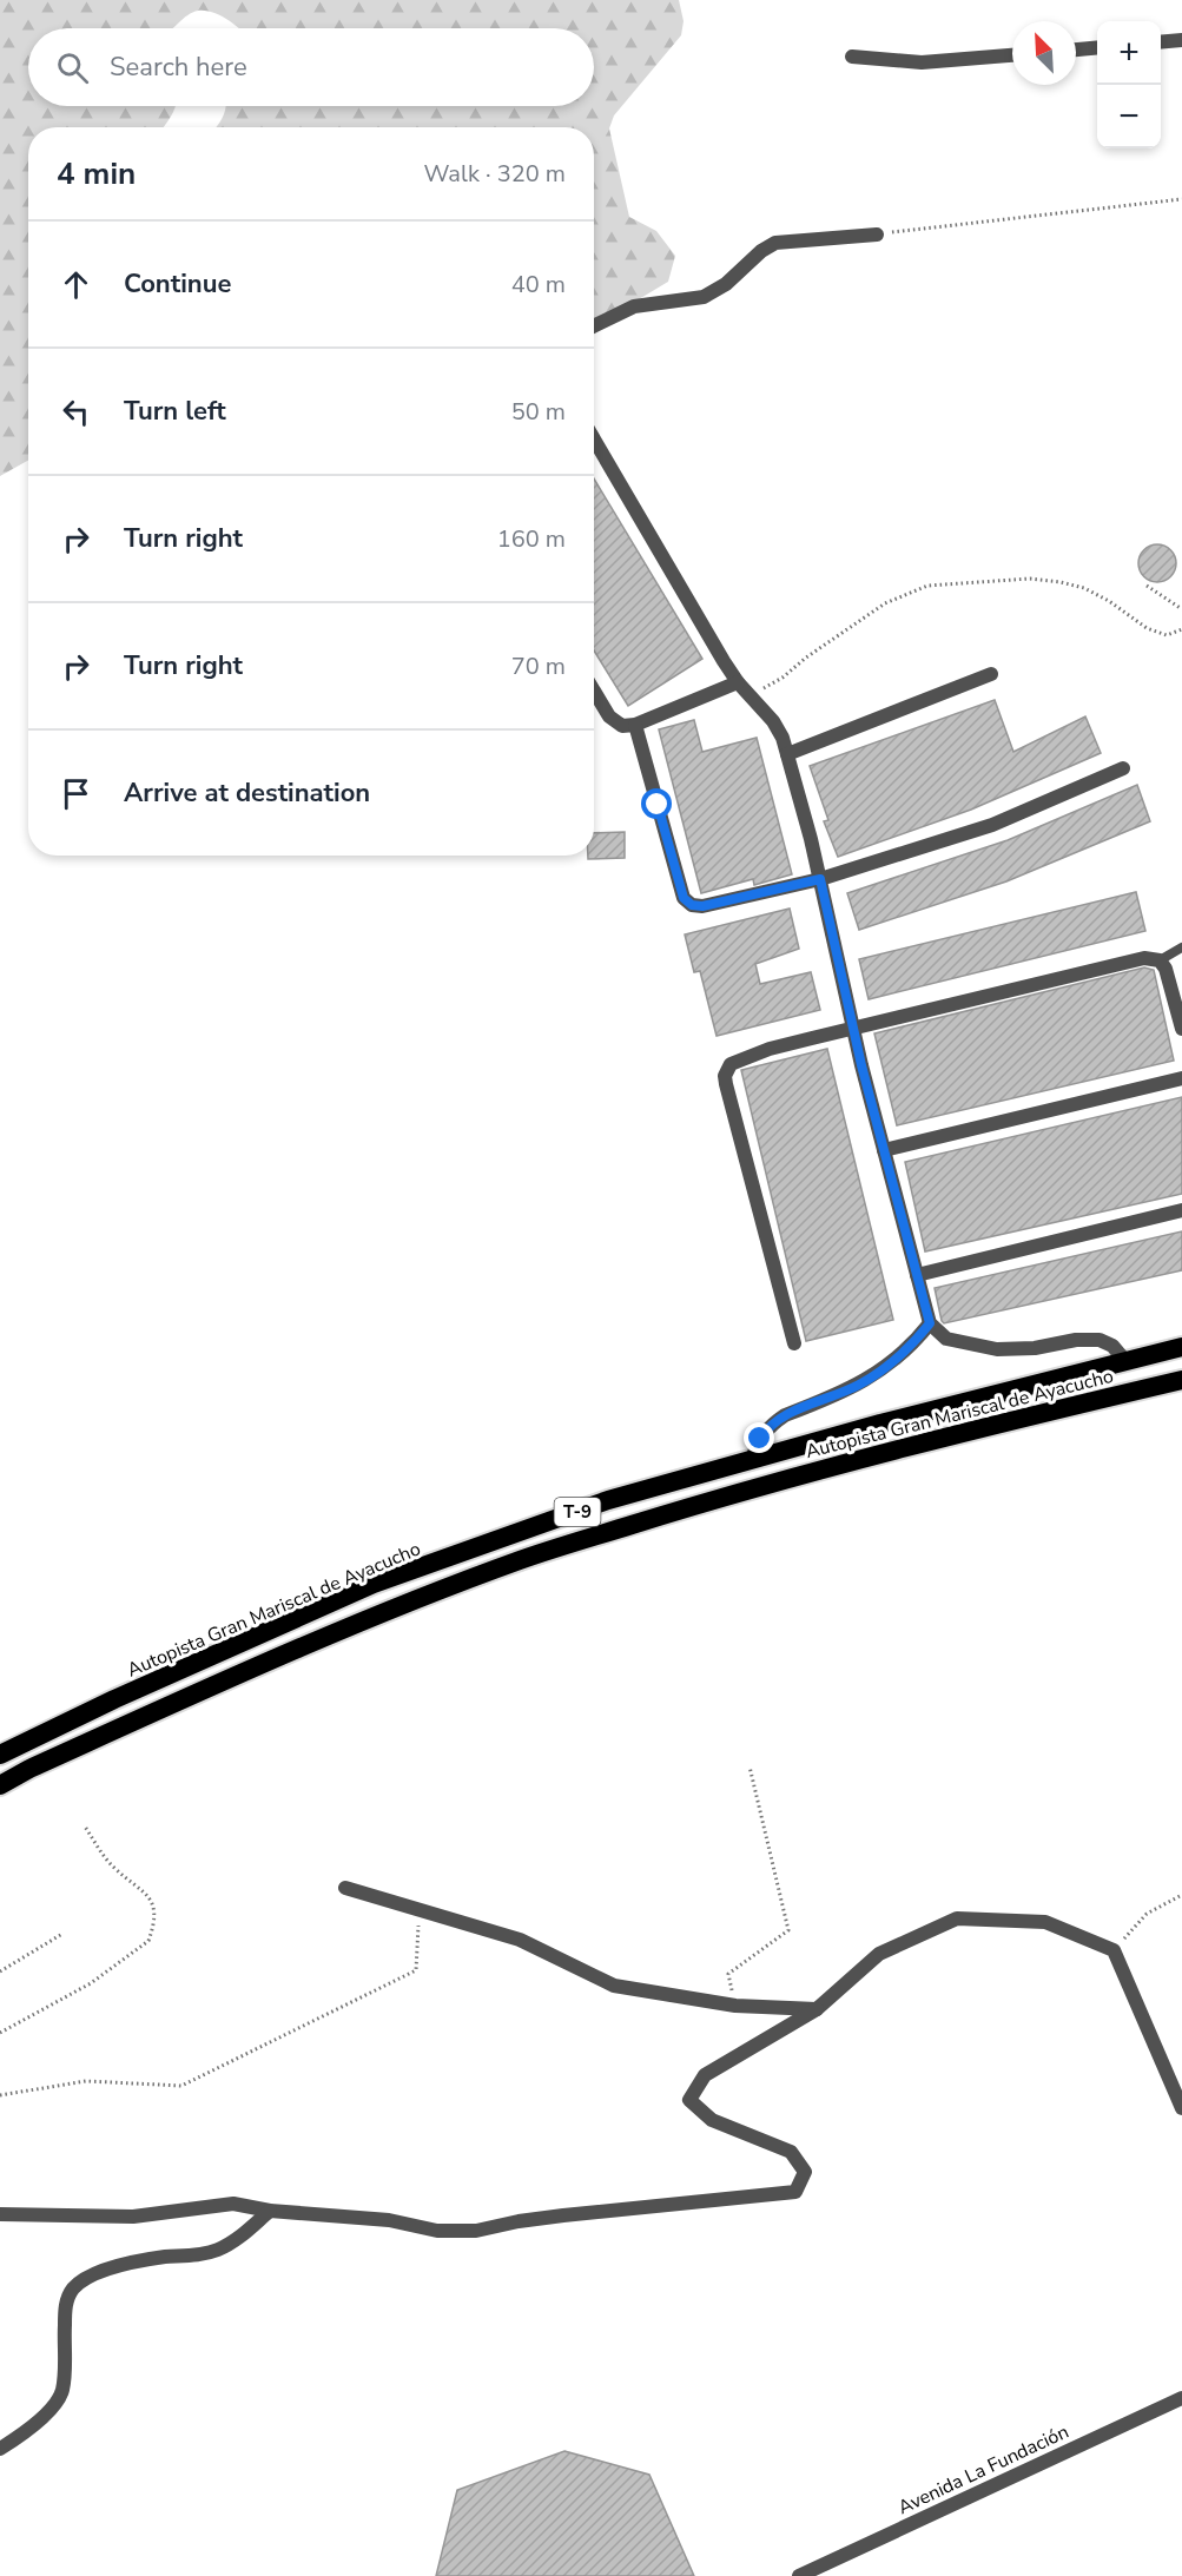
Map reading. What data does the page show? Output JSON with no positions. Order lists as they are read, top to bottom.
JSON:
{
  "streets": {
    "highway": ["Autopista Gran Mariscal de Ayacucho", "T-9"],
    "street": ["Avenida La Fundación"]
  },
  "north": "top left",
  "page": {
    "map_buttons": ["+", "−"],
    "search": "Search here",
    "heading": ["4 min", "Walk · 320 m"],
    "list": [
      ["Continue", "40 m"],
      ["Turn left", "50 m"],
      ["Turn right", "160 m"],
      ["Turn right", "70 m"],
      "Arrive at destination"
    ]
  }
}
